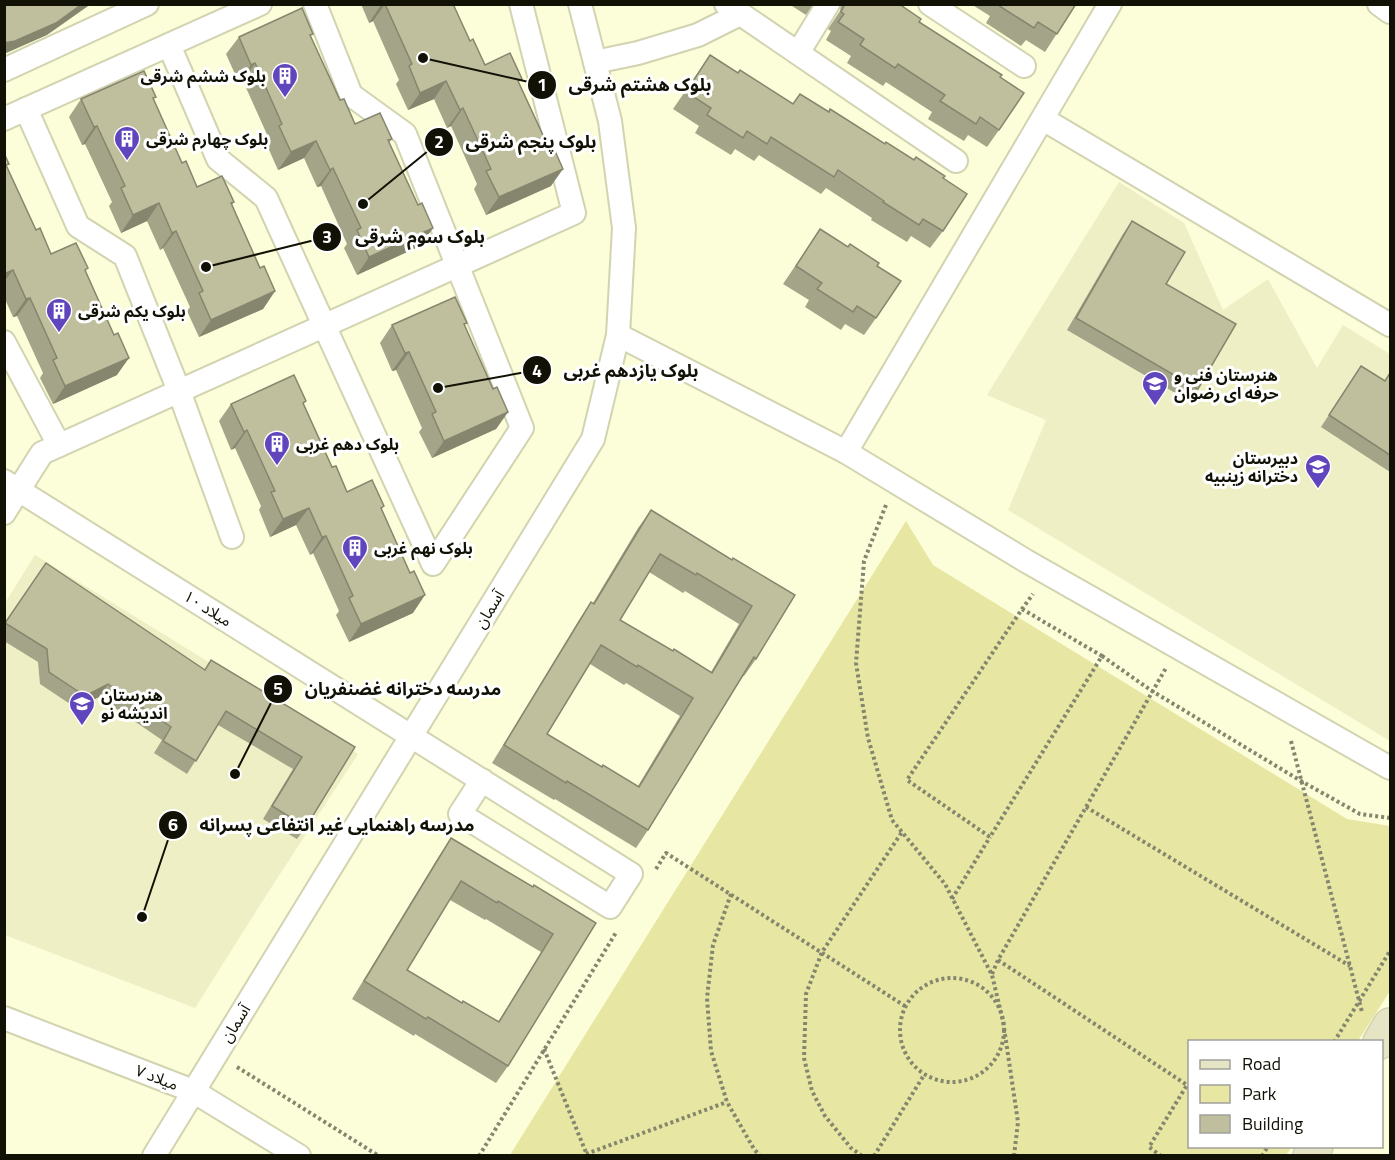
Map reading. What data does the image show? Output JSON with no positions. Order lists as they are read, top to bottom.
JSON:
{
  "streets": {
    "street": ["میلاد ۱۰", "آسمان", "میلاد ۷"]
  },
  "crossings": [
    ["میلاد ۱۰", "آسمان"],
    ["آسمان", "میلاد ۷"]
  ],
  "places": {
    "other": [
      "بلوک هشتم شرقی",
      "بلوک پنجم شرقی",
      "بلوک سوم شرقی",
      "بلوک یازدهم غربی",
      "مدرسه دخترانه غضنفریان",
      "مدرسه راهنمایی غیر انتفاعی پسرانه"
    ],
    "building": [
      "بلوک ششم شرقی",
      "بلوک چهارم شرقی",
      "بلوک یکم شرقی",
      "بلوک دهم غربی",
      "بلوک نهم غربی"
    ],
    "school or university": ["هنرستان فنی و حرفه ای رضوان", "دبیرستان دخترانه زینبیه", "هنرستان اندیشه نو"]
  },
  "legend": ["Road", "Park", "Building"]
}
